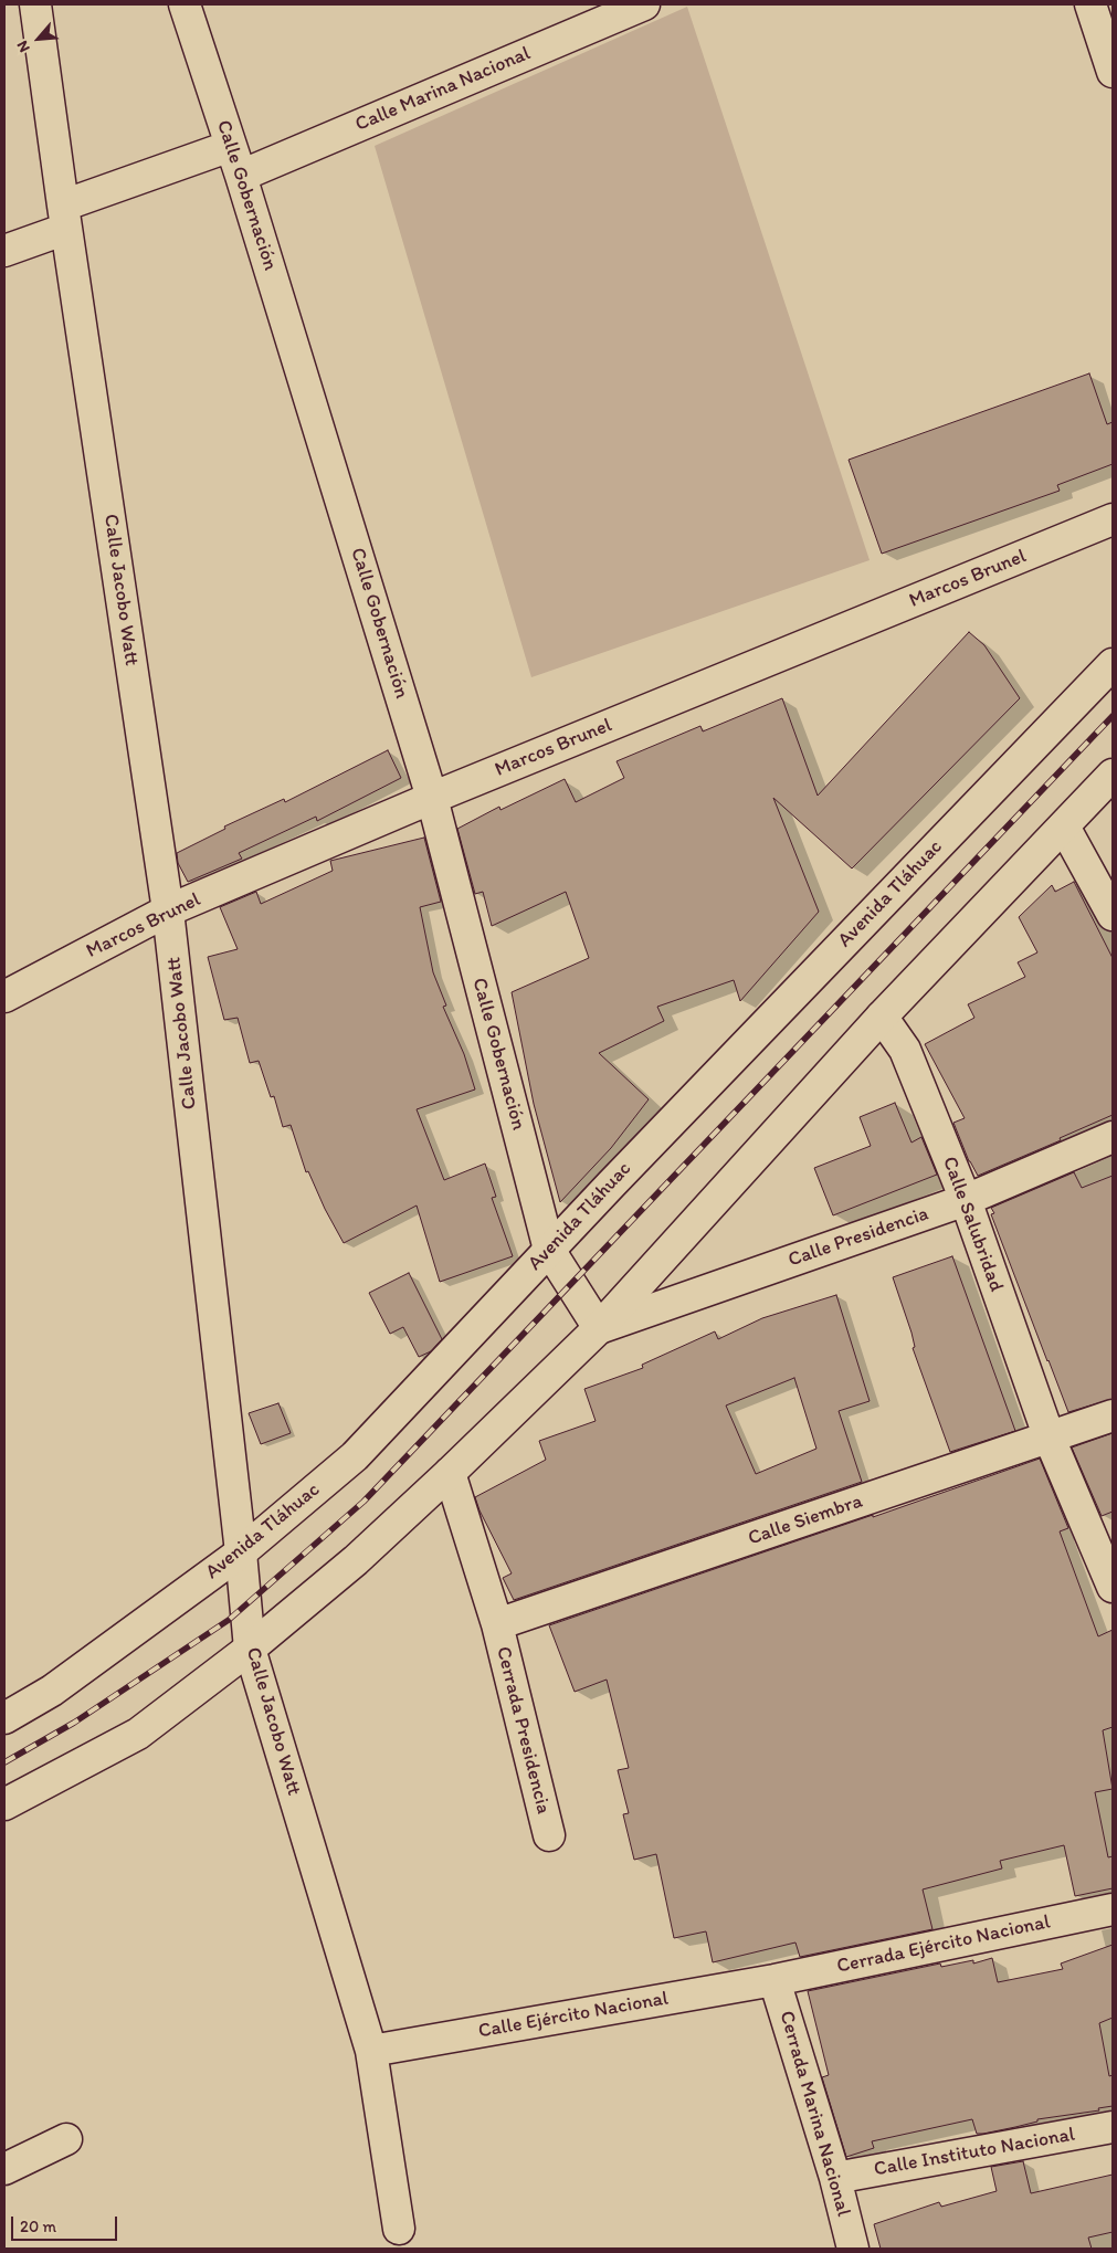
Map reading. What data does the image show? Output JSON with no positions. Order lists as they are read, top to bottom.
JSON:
{
  "streets": {
    "street": [
      "Calle Marina Nacional",
      "Calle Gobernación",
      "Marcos Brunel",
      "Calle Jacobo Watt",
      "Avenida Tláhuac",
      "Calle Salubridad",
      "Calle Presidencia",
      "Calle Siembra",
      "Cerrada Presidencia",
      "Cerrada Ejército Nacional",
      "Calle Ejército Nacional",
      "Cerrada Marina Nacional",
      "Calle Instituto Nacional"
    ]
  },
  "crossings": [
    ["Calle Marina Nacional", "Calle Gobernación"],
    ["Calle Gobernación", "Marcos Brunel"],
    ["Calle Gobernación", "Avenida Tláhuac"],
    ["Calle Gobernación", "Calle Presidencia"],
    ["Marcos Brunel", "Calle Jacobo Watt"],
    ["Calle Jacobo Watt", "Avenida Tláhuac"],
    ["Calle Jacobo Watt", "Calle Ejército Nacional"],
    ["Calle Salubridad", "Calle Presidencia"],
    ["Calle Salubridad", "Calle Siembra"],
    ["Calle Siembra", "Cerrada Presidencia"],
    ["Cerrada Ejército Nacional", "Calle Ejército Nacional"],
    ["Cerrada Ejército Nacional", "Cerrada Marina Nacional"],
    ["Calle Ejército Nacional", "Cerrada Marina Nacional"],
    ["Cerrada Marina Nacional", "Calle Instituto Nacional"]
  ],
  "scale_bar": "20 m",
  "north": "bottom left"
}
